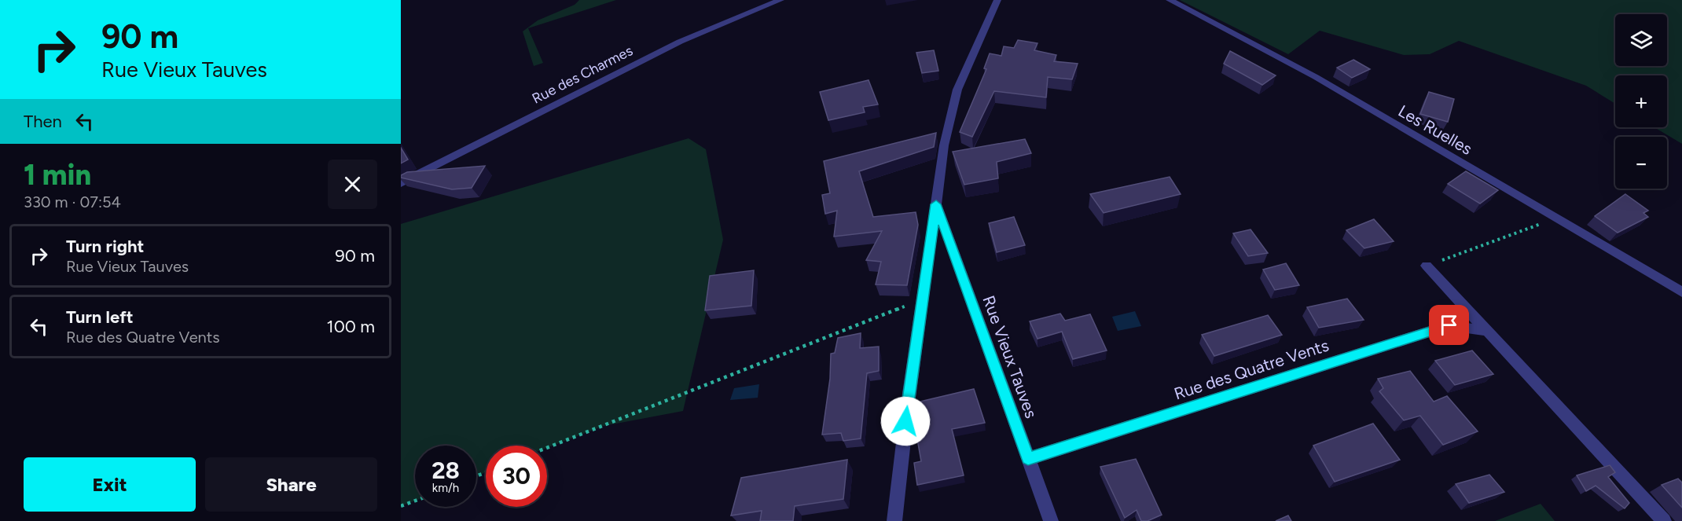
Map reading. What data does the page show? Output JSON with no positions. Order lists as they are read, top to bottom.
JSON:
{
  "streets": {
    "street": [
      "Rue des Charmes",
      "Les Ruelles",
      "Rue Vieux Tauves",
      "Rue des Quatre Vents"
    ]
  },
  "crossings": [
    ["Rue Vieux Tauves", "Rue des Quatre Vents"]
  ],
  "page": {
    "turn": ["90 m", "Rue Vieux Tauves"],
    "map_buttons": ["+", "−"],
    "then": "Then",
    "heading": ["1 min", "330 m · 07:54"],
    "list": [
      {
        "name": "Turn right",
        "note": "Rue Vieux Tauves",
        "value": "90 m"
      },
      {
        "name": "Turn left",
        "note": "Rue des Quatre Vents",
        "value": "100 m"
      }
    ],
    "speed": "28 km/h",
    "limit": "30",
    "buttons": ["Exit", "Share"]
  }
}
